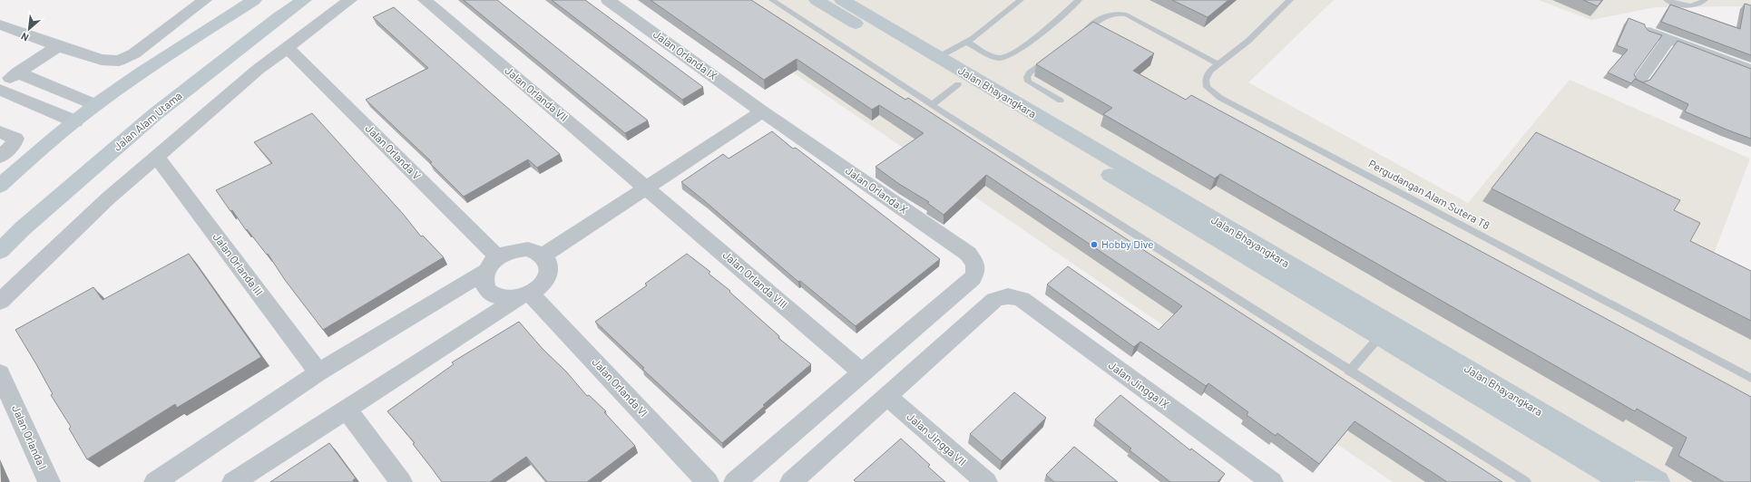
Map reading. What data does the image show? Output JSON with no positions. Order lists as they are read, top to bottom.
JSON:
{
  "streets": {
    "main road": ["Jalan Bhayangkara", "Jalan Alam Utama"],
    "street": [
      "Jalan Orlanda IX",
      "Jalan Orlanda VII",
      "Jalan Orlanda V",
      "Jalan Orlanda X",
      "Jalan Orlanda III",
      "Jalan Orlanda VIII",
      "Jalan Jingga IX",
      "Jalan Orlanda VI",
      "Jalan Orlanda I",
      "Jalan Jingga VII"
    ],
    "lane": ["Pergudangan Alam Sutera T8"]
  },
  "crossings": [
    ["Jalan Orlanda IX", "Jalan Orlanda X"],
    ["Jalan Orlanda VII", "Jalan Orlanda VIII"],
    ["Jalan Orlanda V", "Jalan Orlanda VI"],
    ["Jalan Orlanda X", "Jalan Orlanda VIII"],
    ["Jalan Jingga IX", "Jalan Jingga VII"]
  ],
  "places": ["Hobby Dive"],
  "north": "bottom left"
}
